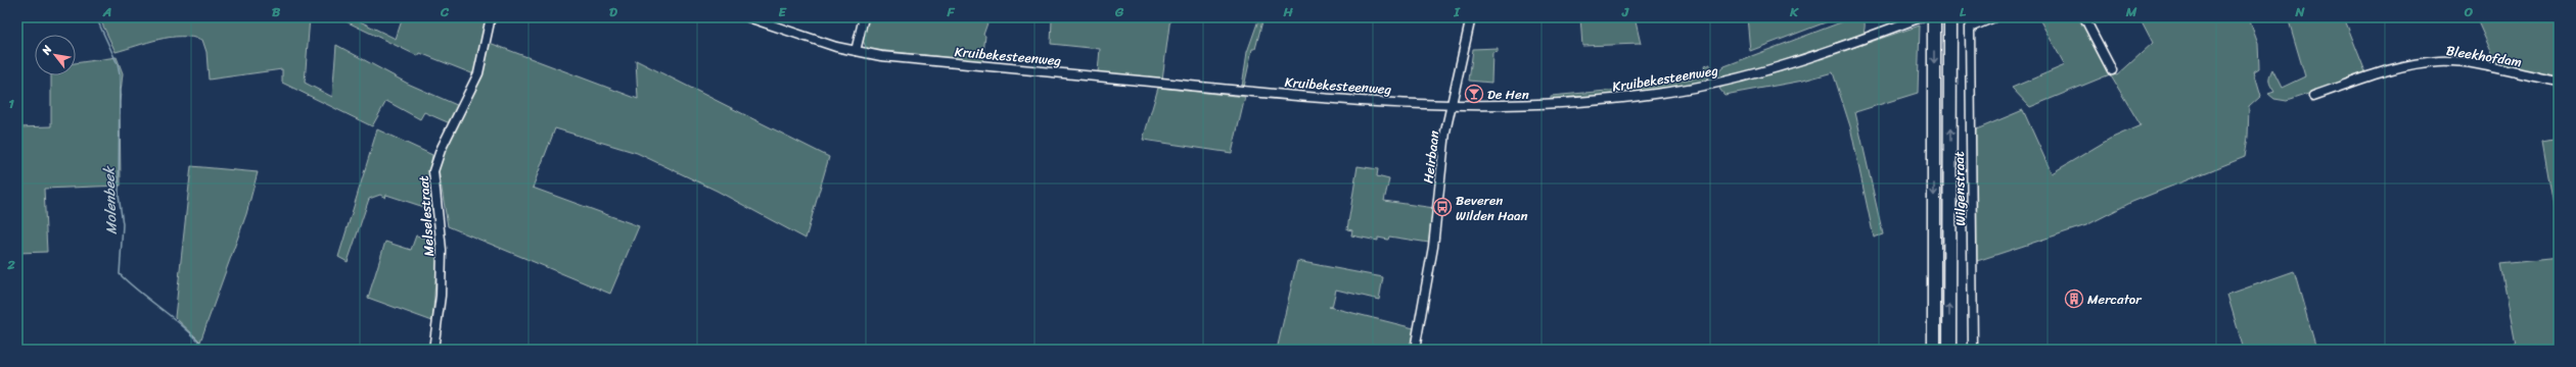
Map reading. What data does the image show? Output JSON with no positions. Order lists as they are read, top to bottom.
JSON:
{
  "streets": {
    "street": [
      "Kruibekesteenweg",
      "Bleekhofdam",
      "Heirbaan",
      "Wilgenstraat",
      "Melselestraat"
    ]
  },
  "crossings": [
    ["Kruibekesteenweg", "Heirbaan"]
  ],
  "water": ["Molenbeek"],
  "places": {
    "bar": ["De Hen"],
    "bus stop": ["Beveren Wilden Haan"],
    "building": ["Mercator"]
  },
  "north": "top left",
  "grid": {
    "columns": [
      "A",
      "B",
      "C",
      "D",
      "E",
      "F",
      "G",
      "H",
      "I",
      "J",
      "K",
      "L",
      "M",
      "N",
      "O"
    ],
    "rows": ["1", "2"]
  }
}
